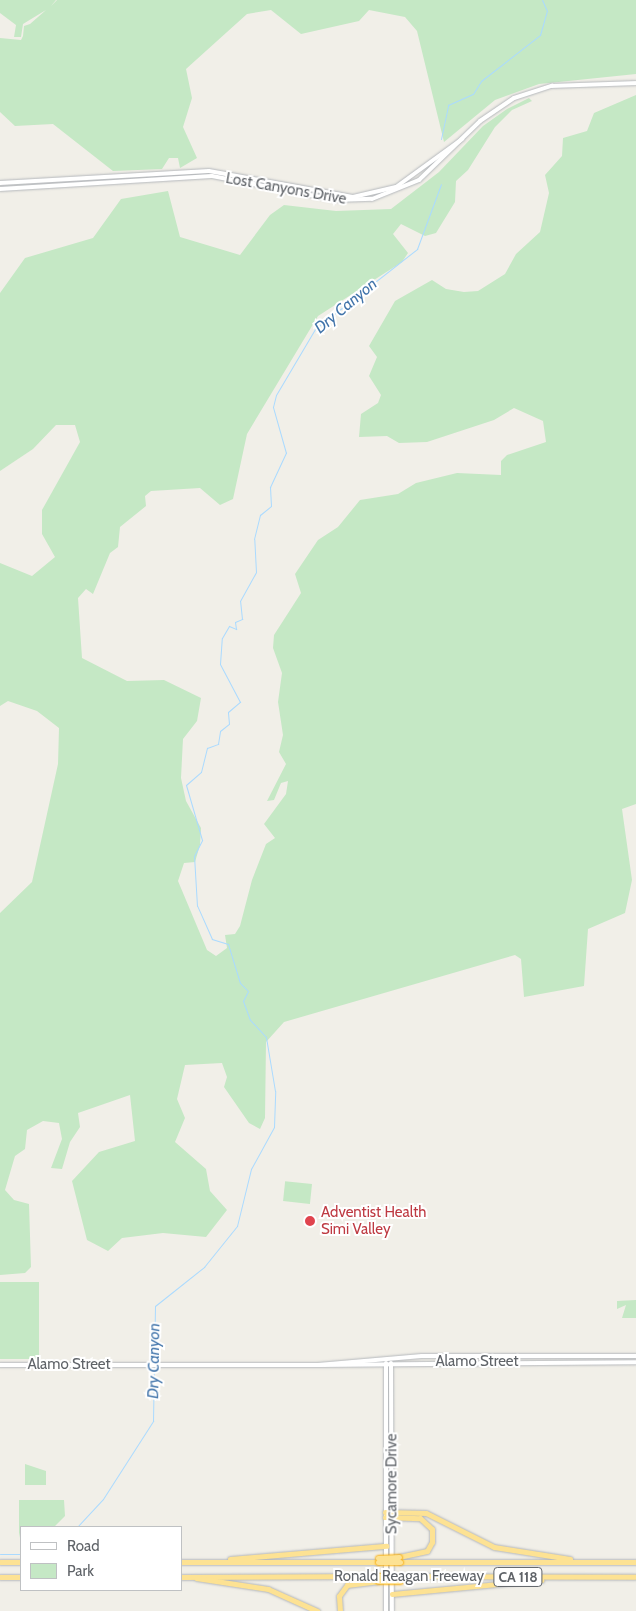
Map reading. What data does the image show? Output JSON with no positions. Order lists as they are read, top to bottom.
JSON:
{
  "streets": {
    "highway": ["Ronald Reagan Freeway", "CA 118"],
    "main road": ["Lost Canyons Drive", "Alamo Street", "Sycamore Drive"]
  },
  "crossings": [
    ["Alamo Street", "Sycamore Drive"]
  ],
  "water": ["Dry Canyon"],
  "places": ["Adventist Health Simi Valley"],
  "legend": ["Road", "Park"]
}
